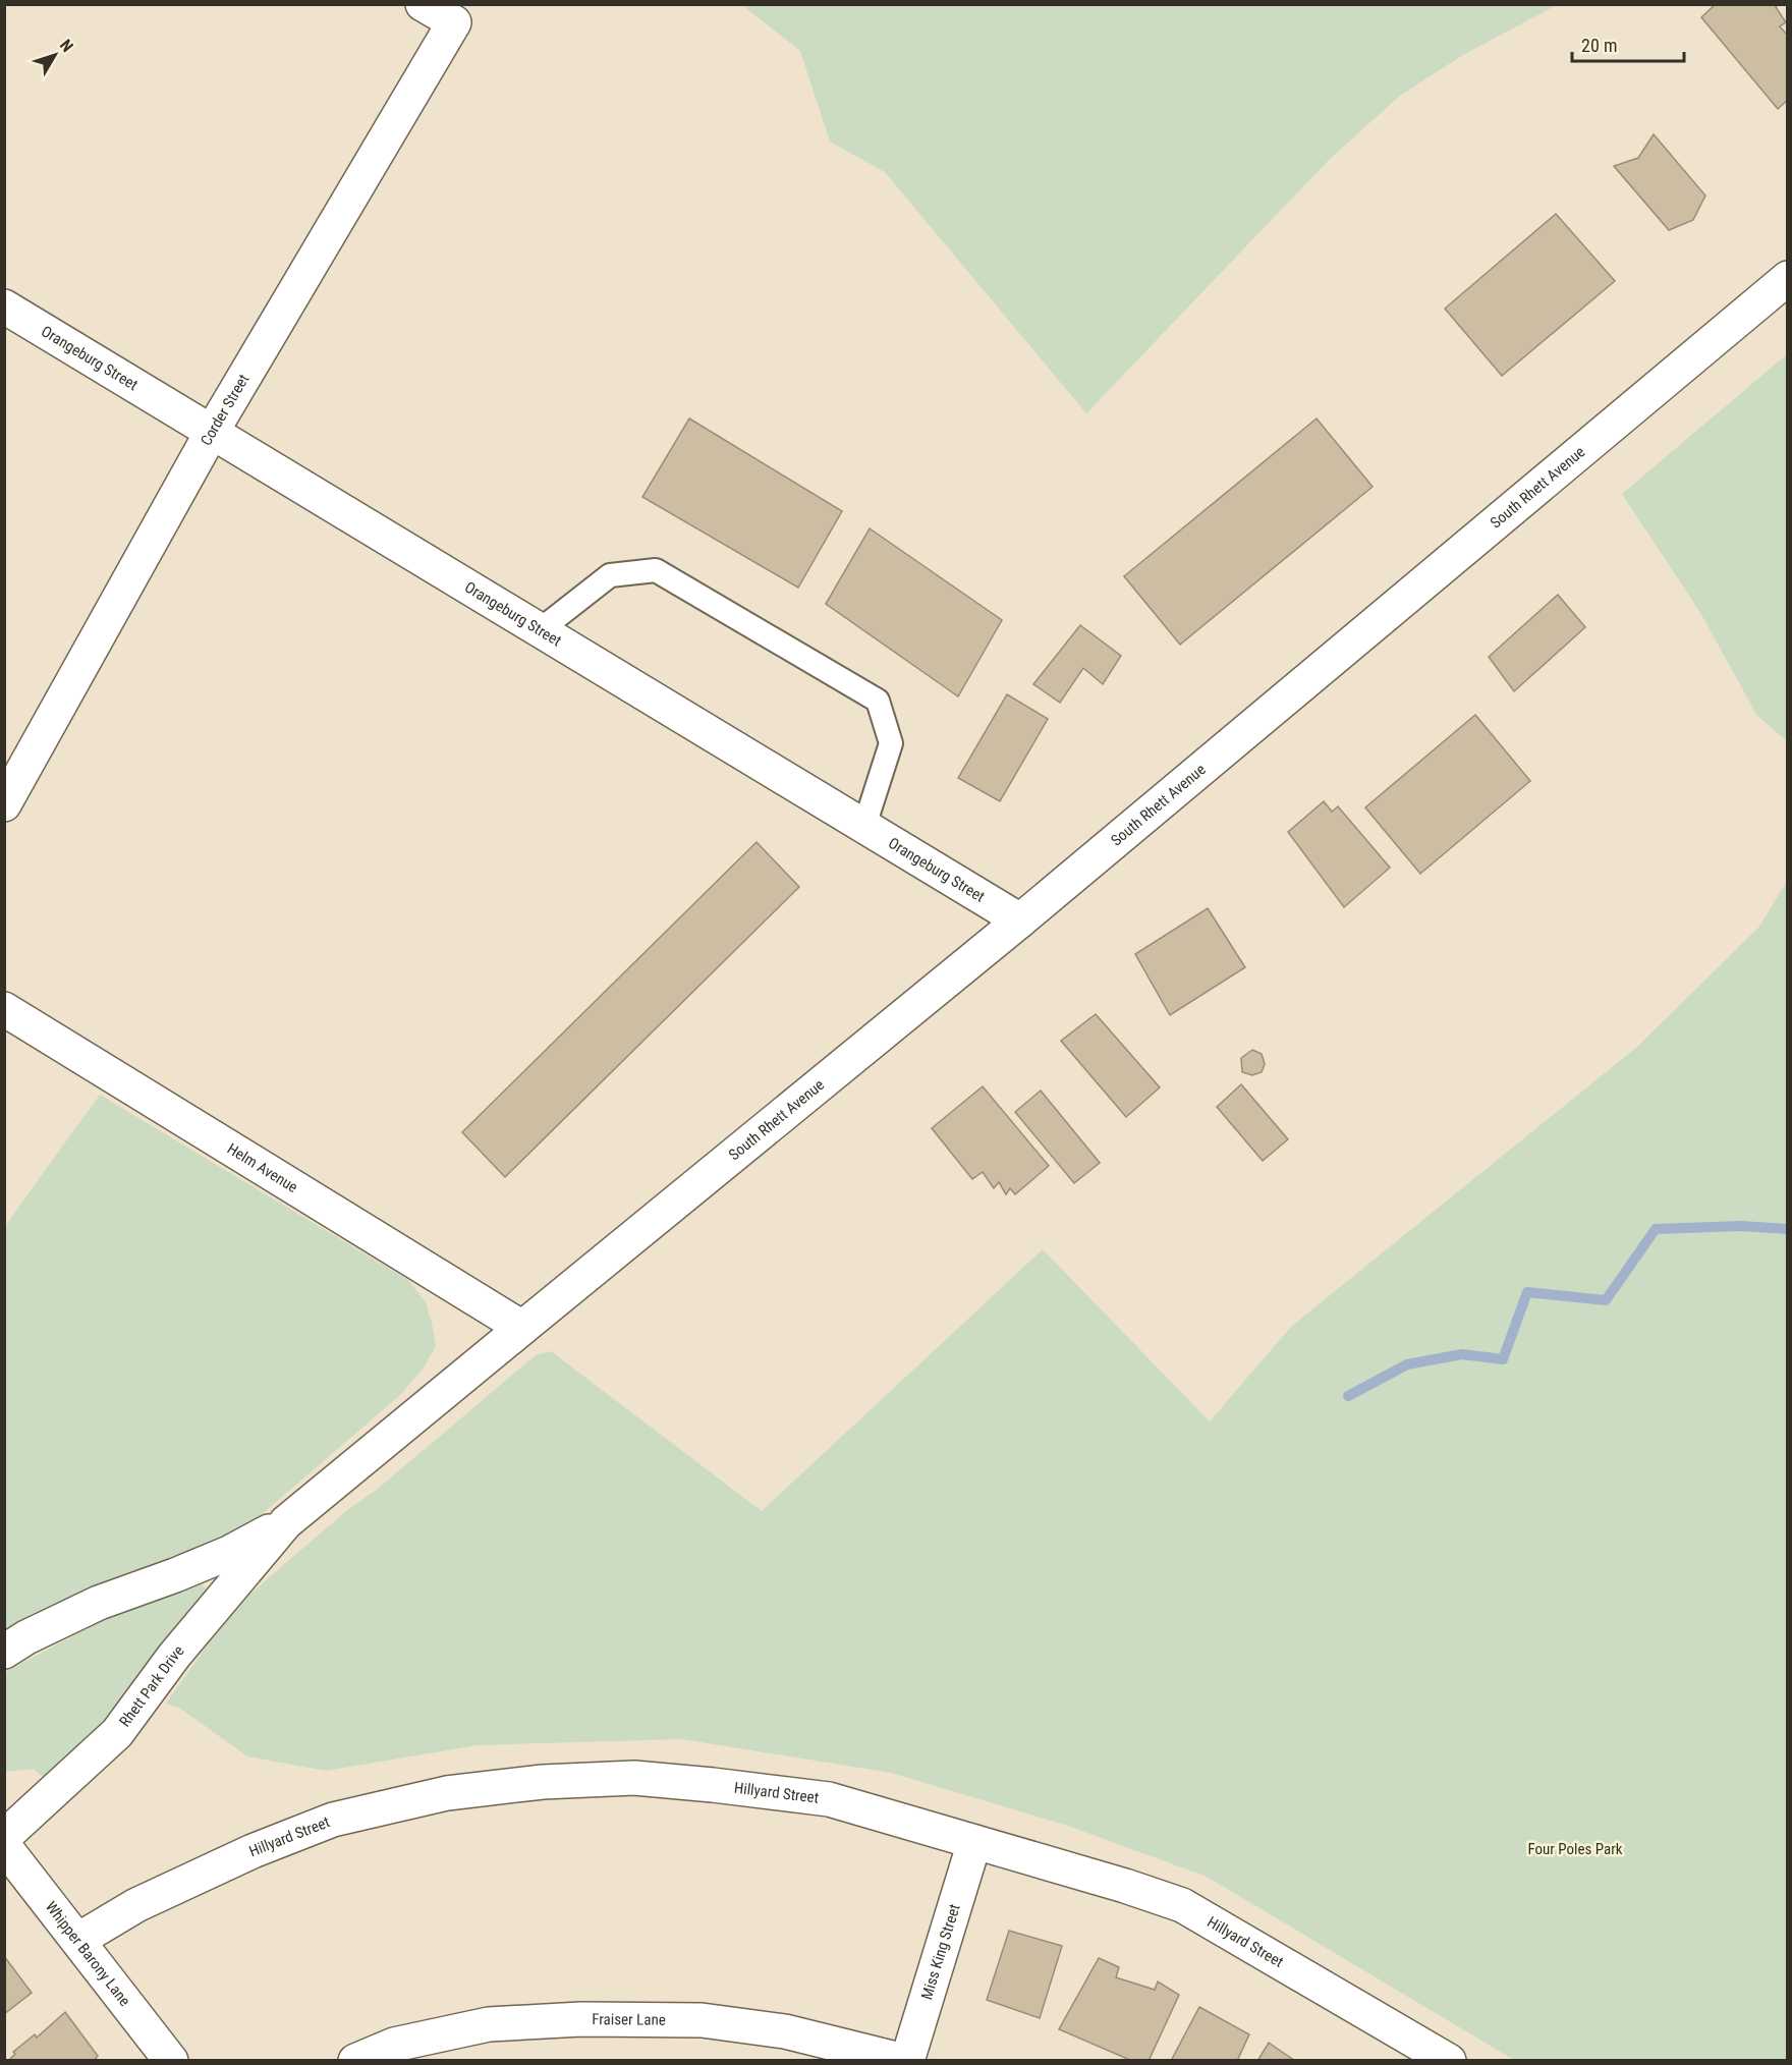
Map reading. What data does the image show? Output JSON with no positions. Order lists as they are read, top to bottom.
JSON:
{
  "streets": {
    "street": [
      "Orangeburg Street",
      "Corder Street",
      "South Rhett Avenue",
      "Helm Avenue",
      "Rhett Park Drive",
      "Hillyard Street",
      "Miss King Street",
      "Whipper Barony Lane",
      "Fraiser Lane"
    ]
  },
  "crossings": [
    ["Orangeburg Street", "Corder Street"],
    ["Orangeburg Street", "South Rhett Avenue"],
    ["South Rhett Avenue", "Helm Avenue"],
    ["South Rhett Avenue", "Rhett Park Drive"],
    ["Helm Avenue", "Rhett Park Drive"],
    ["Hillyard Street", "Miss King Street"],
    ["Hillyard Street", "Whipper Barony Lane"],
    ["Miss King Street", "Fraiser Lane"]
  ],
  "parks": ["Four Poles Park"],
  "scale_bar": "20 m",
  "north": "top right"
}
